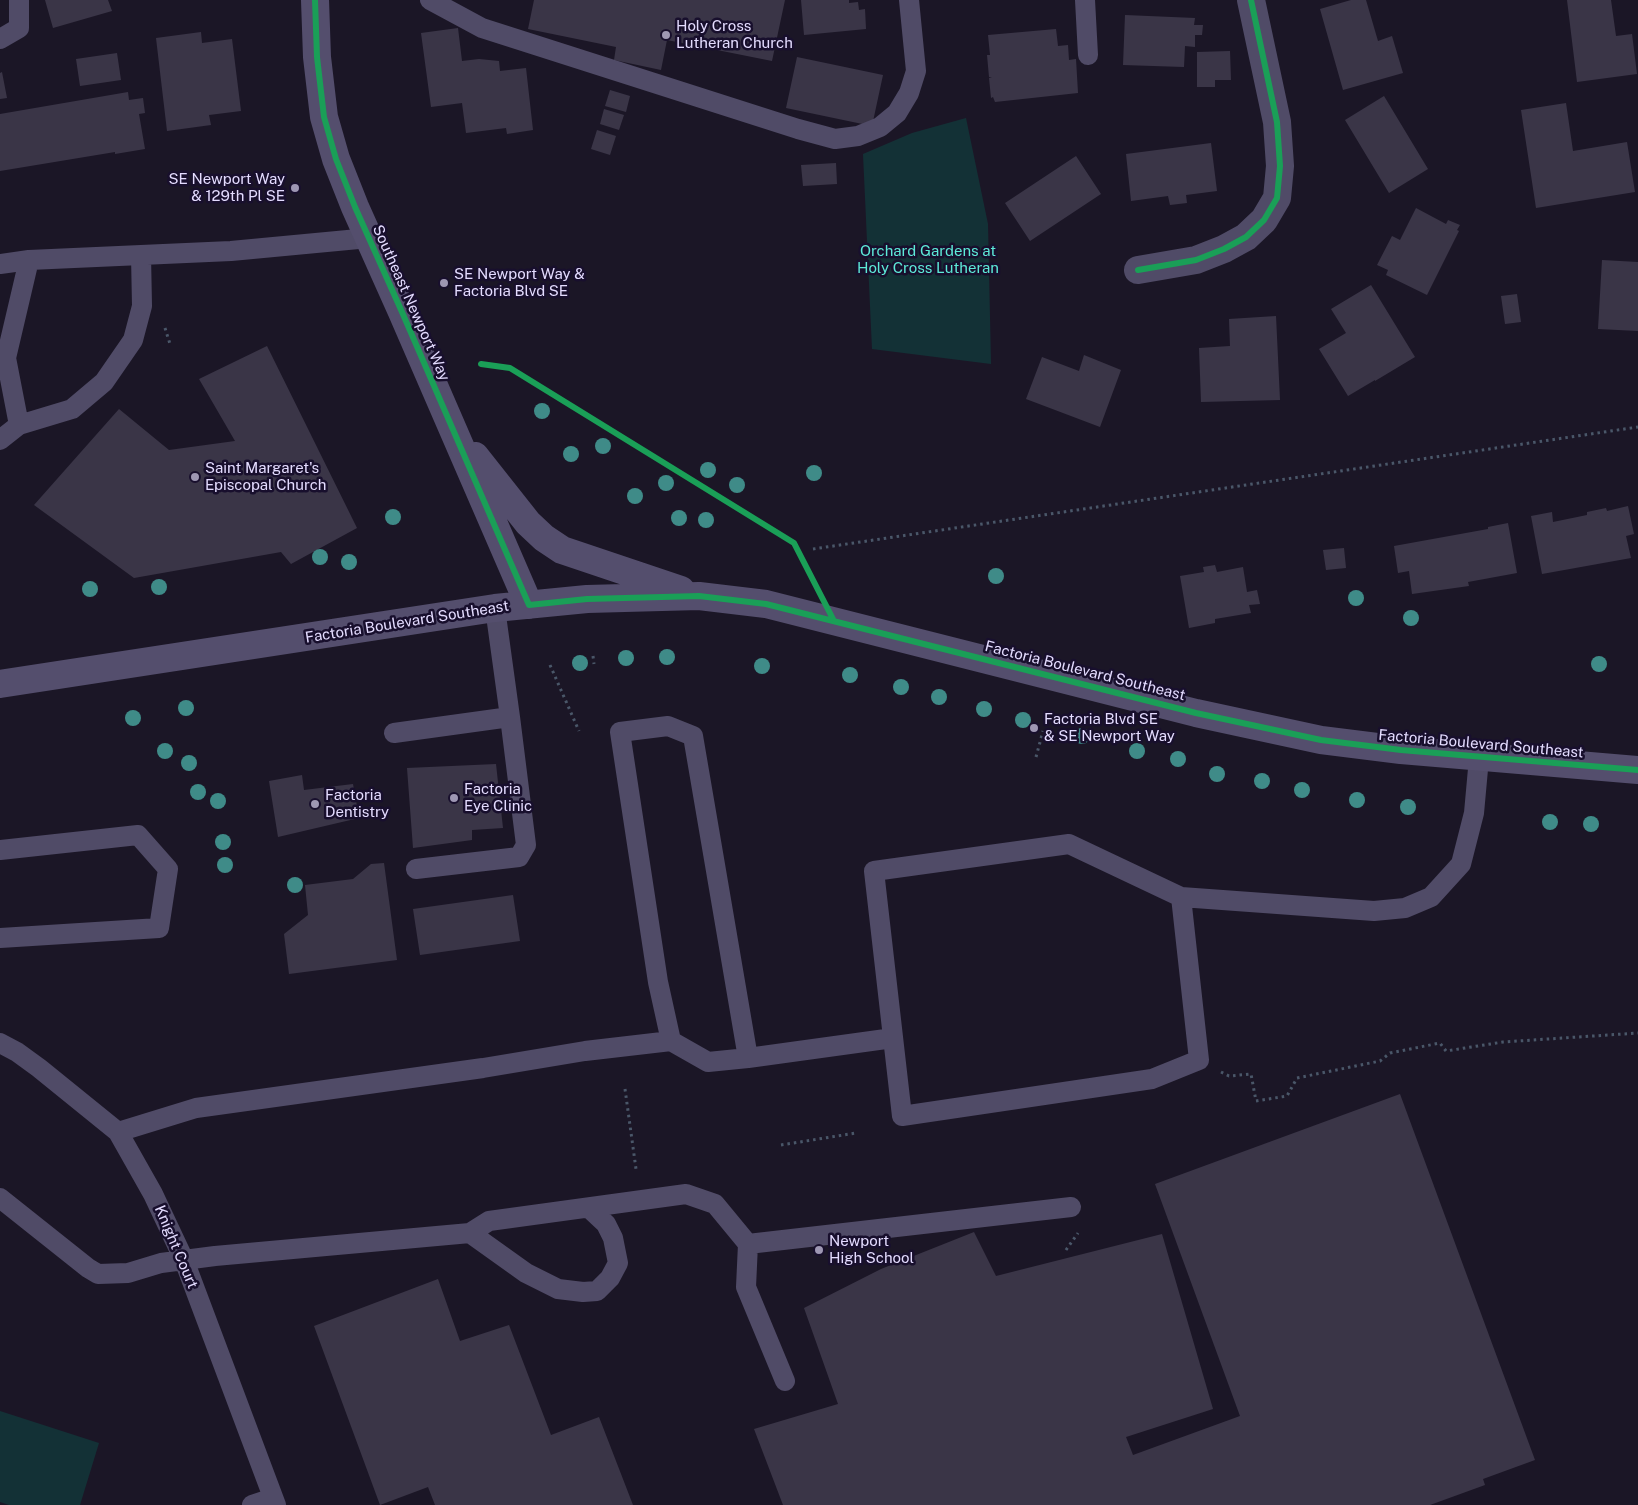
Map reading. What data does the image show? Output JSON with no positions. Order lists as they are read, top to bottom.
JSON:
{
  "streets": {
    "main road": ["Southeast Newport Way", "Factoria Boulevard Southeast"],
    "lane": ["Knight Court"]
  },
  "crossings": [
    ["Southeast Newport Way", "Factoria Boulevard Southeast"]
  ],
  "parks": ["Orchard Gardens at Holy Cross Lutheran"],
  "places": [
    "Holy Cross Lutheran Church",
    "SE Newport Way & 129th Pl SE",
    "SE Newport Way & Factoria Blvd SE",
    "Saint Margaret's Episcopal Church",
    "Factoria Blvd SE & SE Newport Way",
    "Factoria Eye Clinic",
    "Factoria Dentistry",
    "Newport High School"
  ]
}
